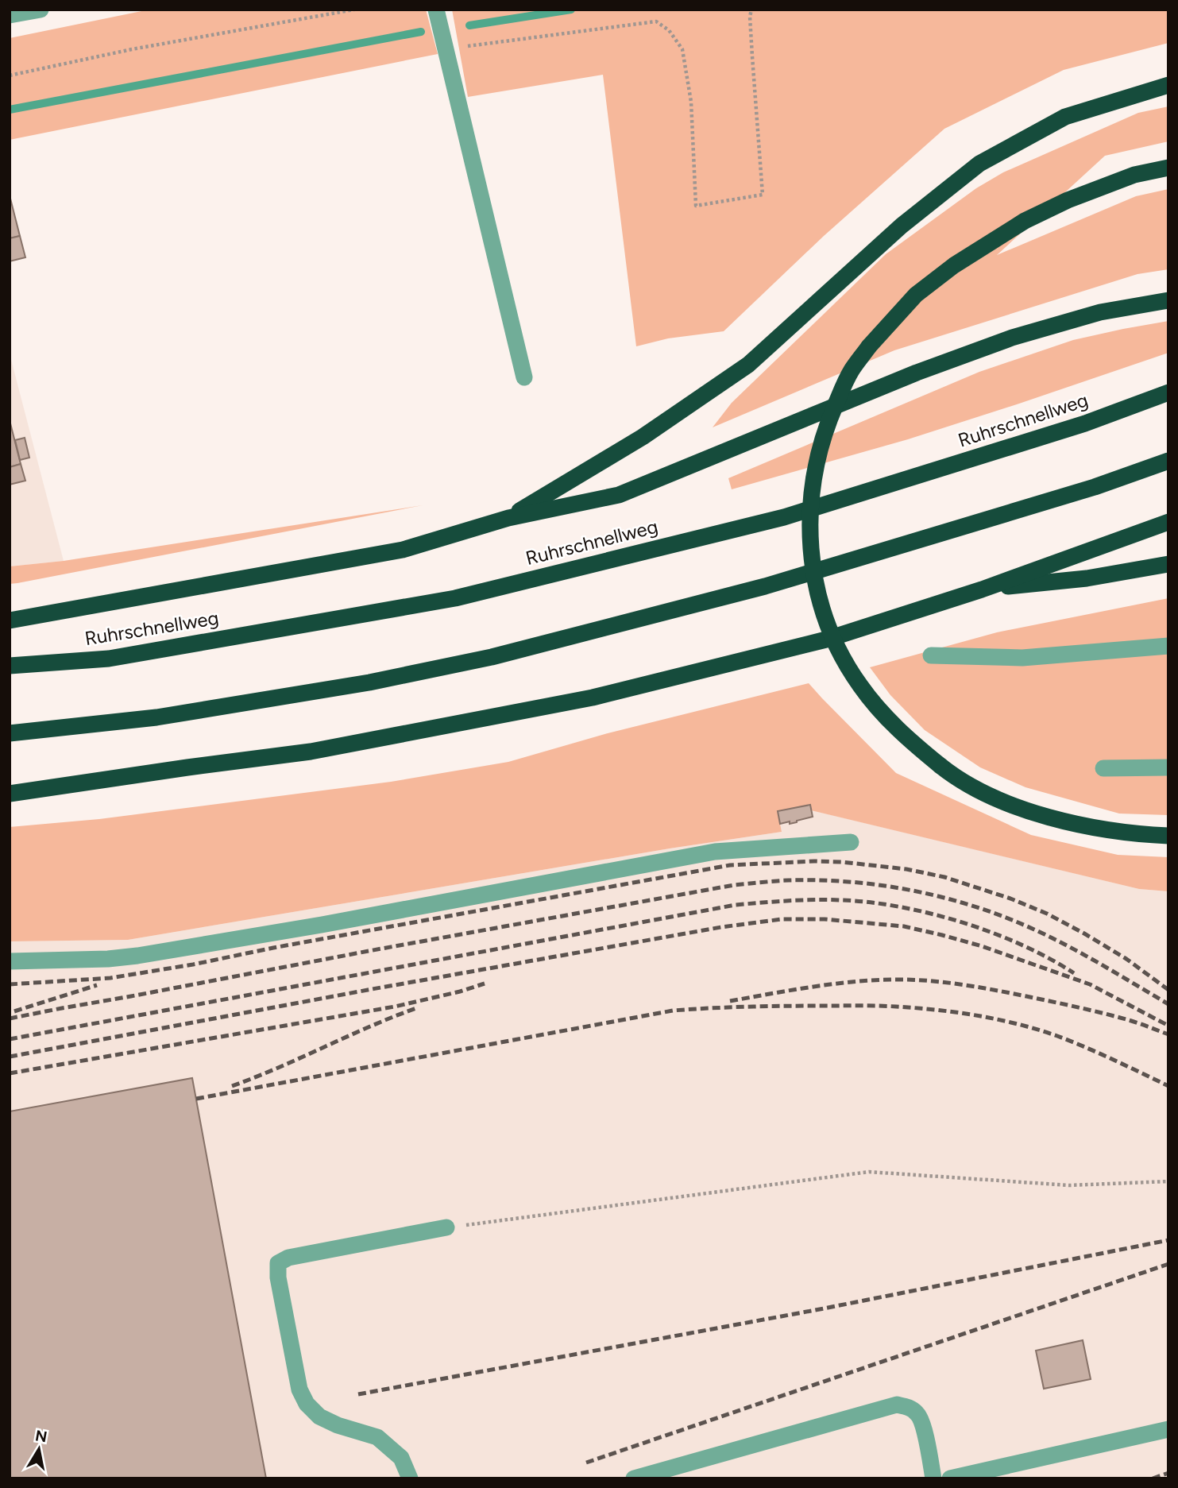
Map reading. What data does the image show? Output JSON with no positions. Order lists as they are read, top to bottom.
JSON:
{
  "streets": {
    "highway": ["Ruhrschnellweg"]
  },
  "north": "top"
}
